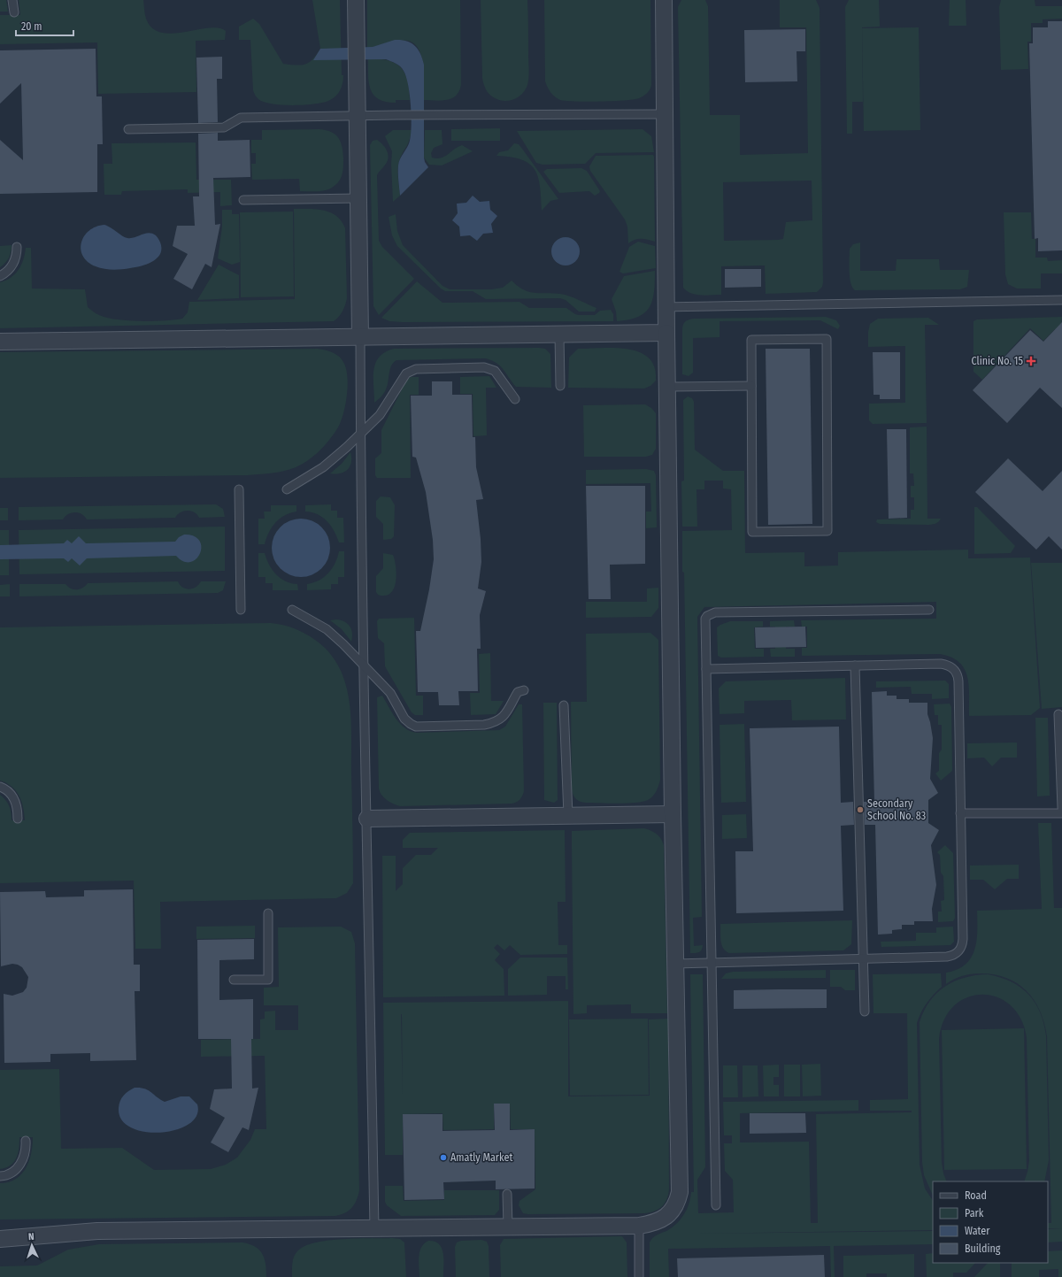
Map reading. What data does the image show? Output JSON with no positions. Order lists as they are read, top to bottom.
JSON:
{
  "places": {
    "health": ["Clinic No. 15"],
    "other": ["Secondary School No. 83", "Amatly Market"]
  },
  "legend": [
    "Road",
    "Park",
    "Water",
    "Building"
  ],
  "scale_bar": "20 m",
  "north": "top"
}
